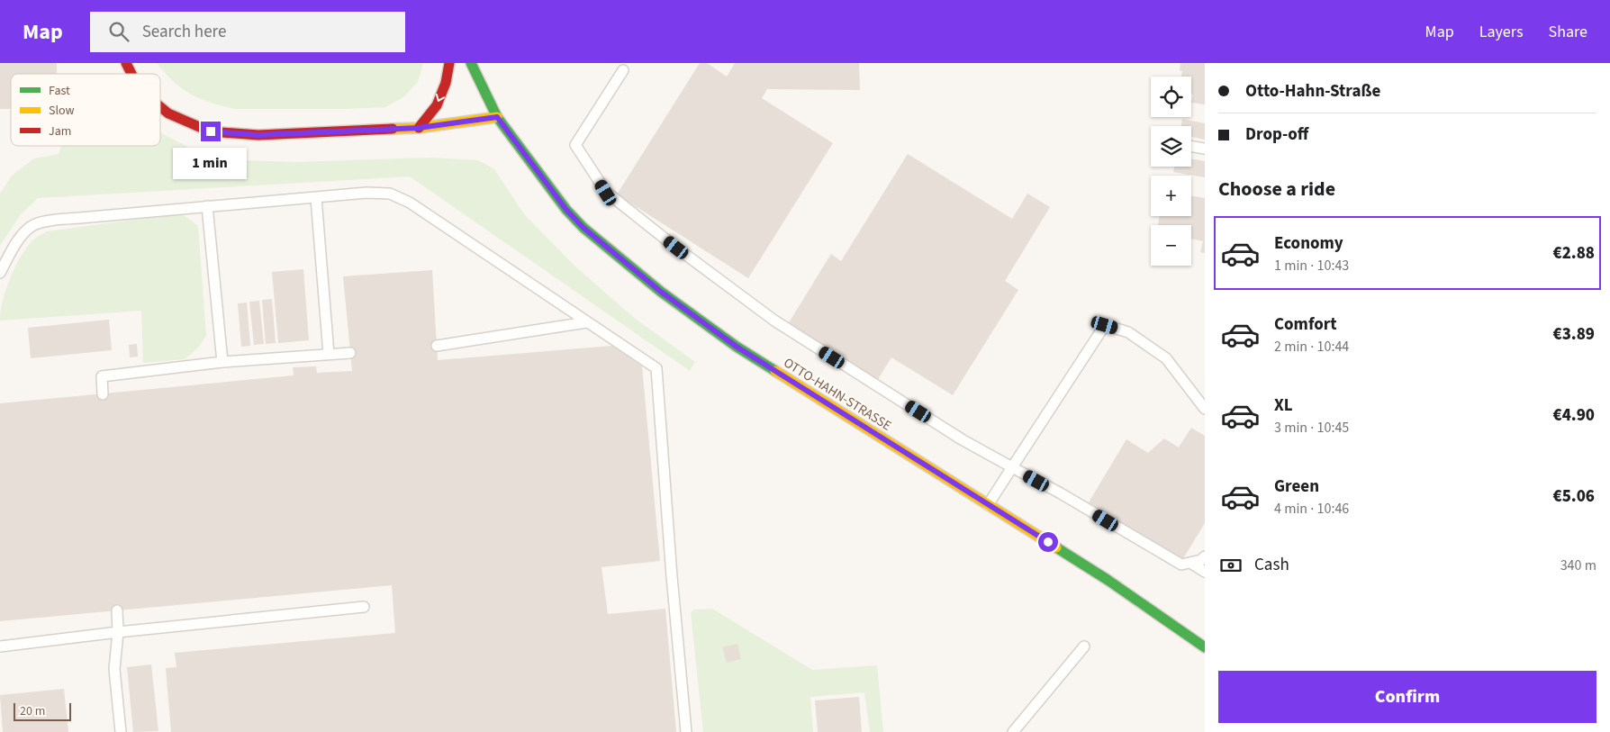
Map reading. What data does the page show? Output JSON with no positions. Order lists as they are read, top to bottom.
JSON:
{
  "streets": {
    "main road": ["OTTO-HAHN-STRASSE"]
  },
  "legend": ["Fast", "Slow", "Jam"],
  "scale_bar": "20 m",
  "page": {
    "header": "Map",
    "search": "Search here",
    "nav": ["Map", "Layers", "Share"],
    "banner": ["Otto-Hahn-Straße", "Drop-off"],
    "map_buttons": ["+", "−"],
    "bubble": "1 min",
    "heading": "Choose a ride",
    "list": [
      {
        "name": "Economy",
        "note": "1 min · 10:43",
        "value": "€2.88"
      },
      {
        "name": "Comfort",
        "note": "2 min · 10:44",
        "value": "€3.89"
      },
      {
        "name": "XL",
        "note": "3 min · 10:45",
        "value": "€4.90"
      },
      {
        "name": "Green",
        "note": "4 min · 10:46",
        "value": "€5.06"
      }
    ],
    "pay": ["Cash", "340 m"],
    "buttons": "Confirm",
    "scale": "20 m"
  }
}
